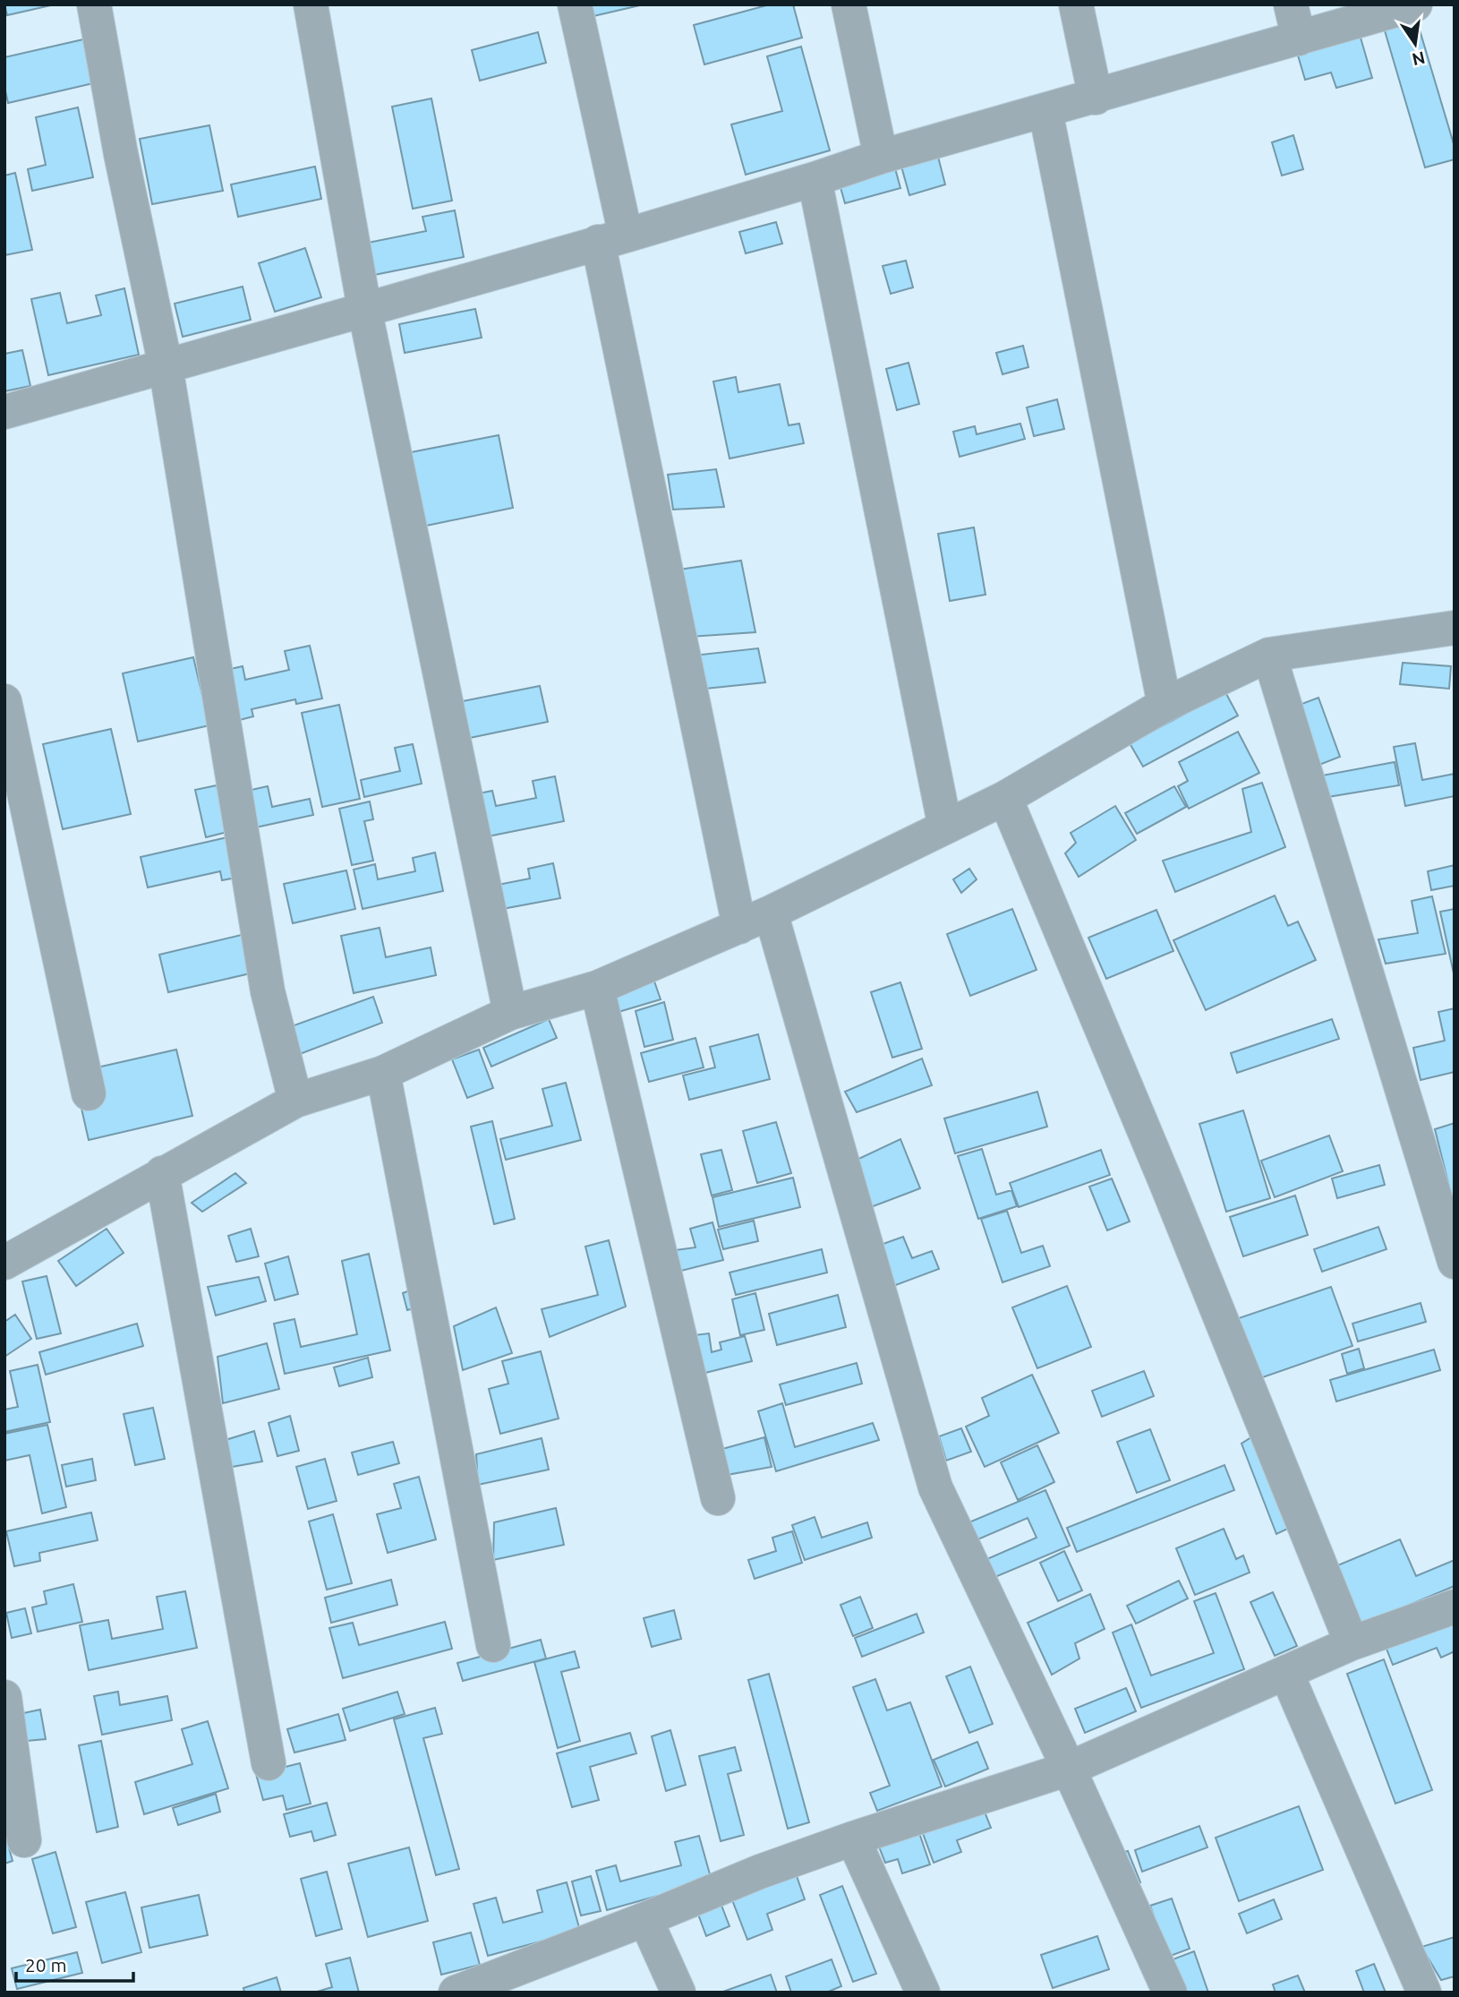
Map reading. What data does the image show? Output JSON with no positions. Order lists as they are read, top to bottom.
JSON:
{
  "scale_bar": "20 m",
  "north": "bottom"
}
